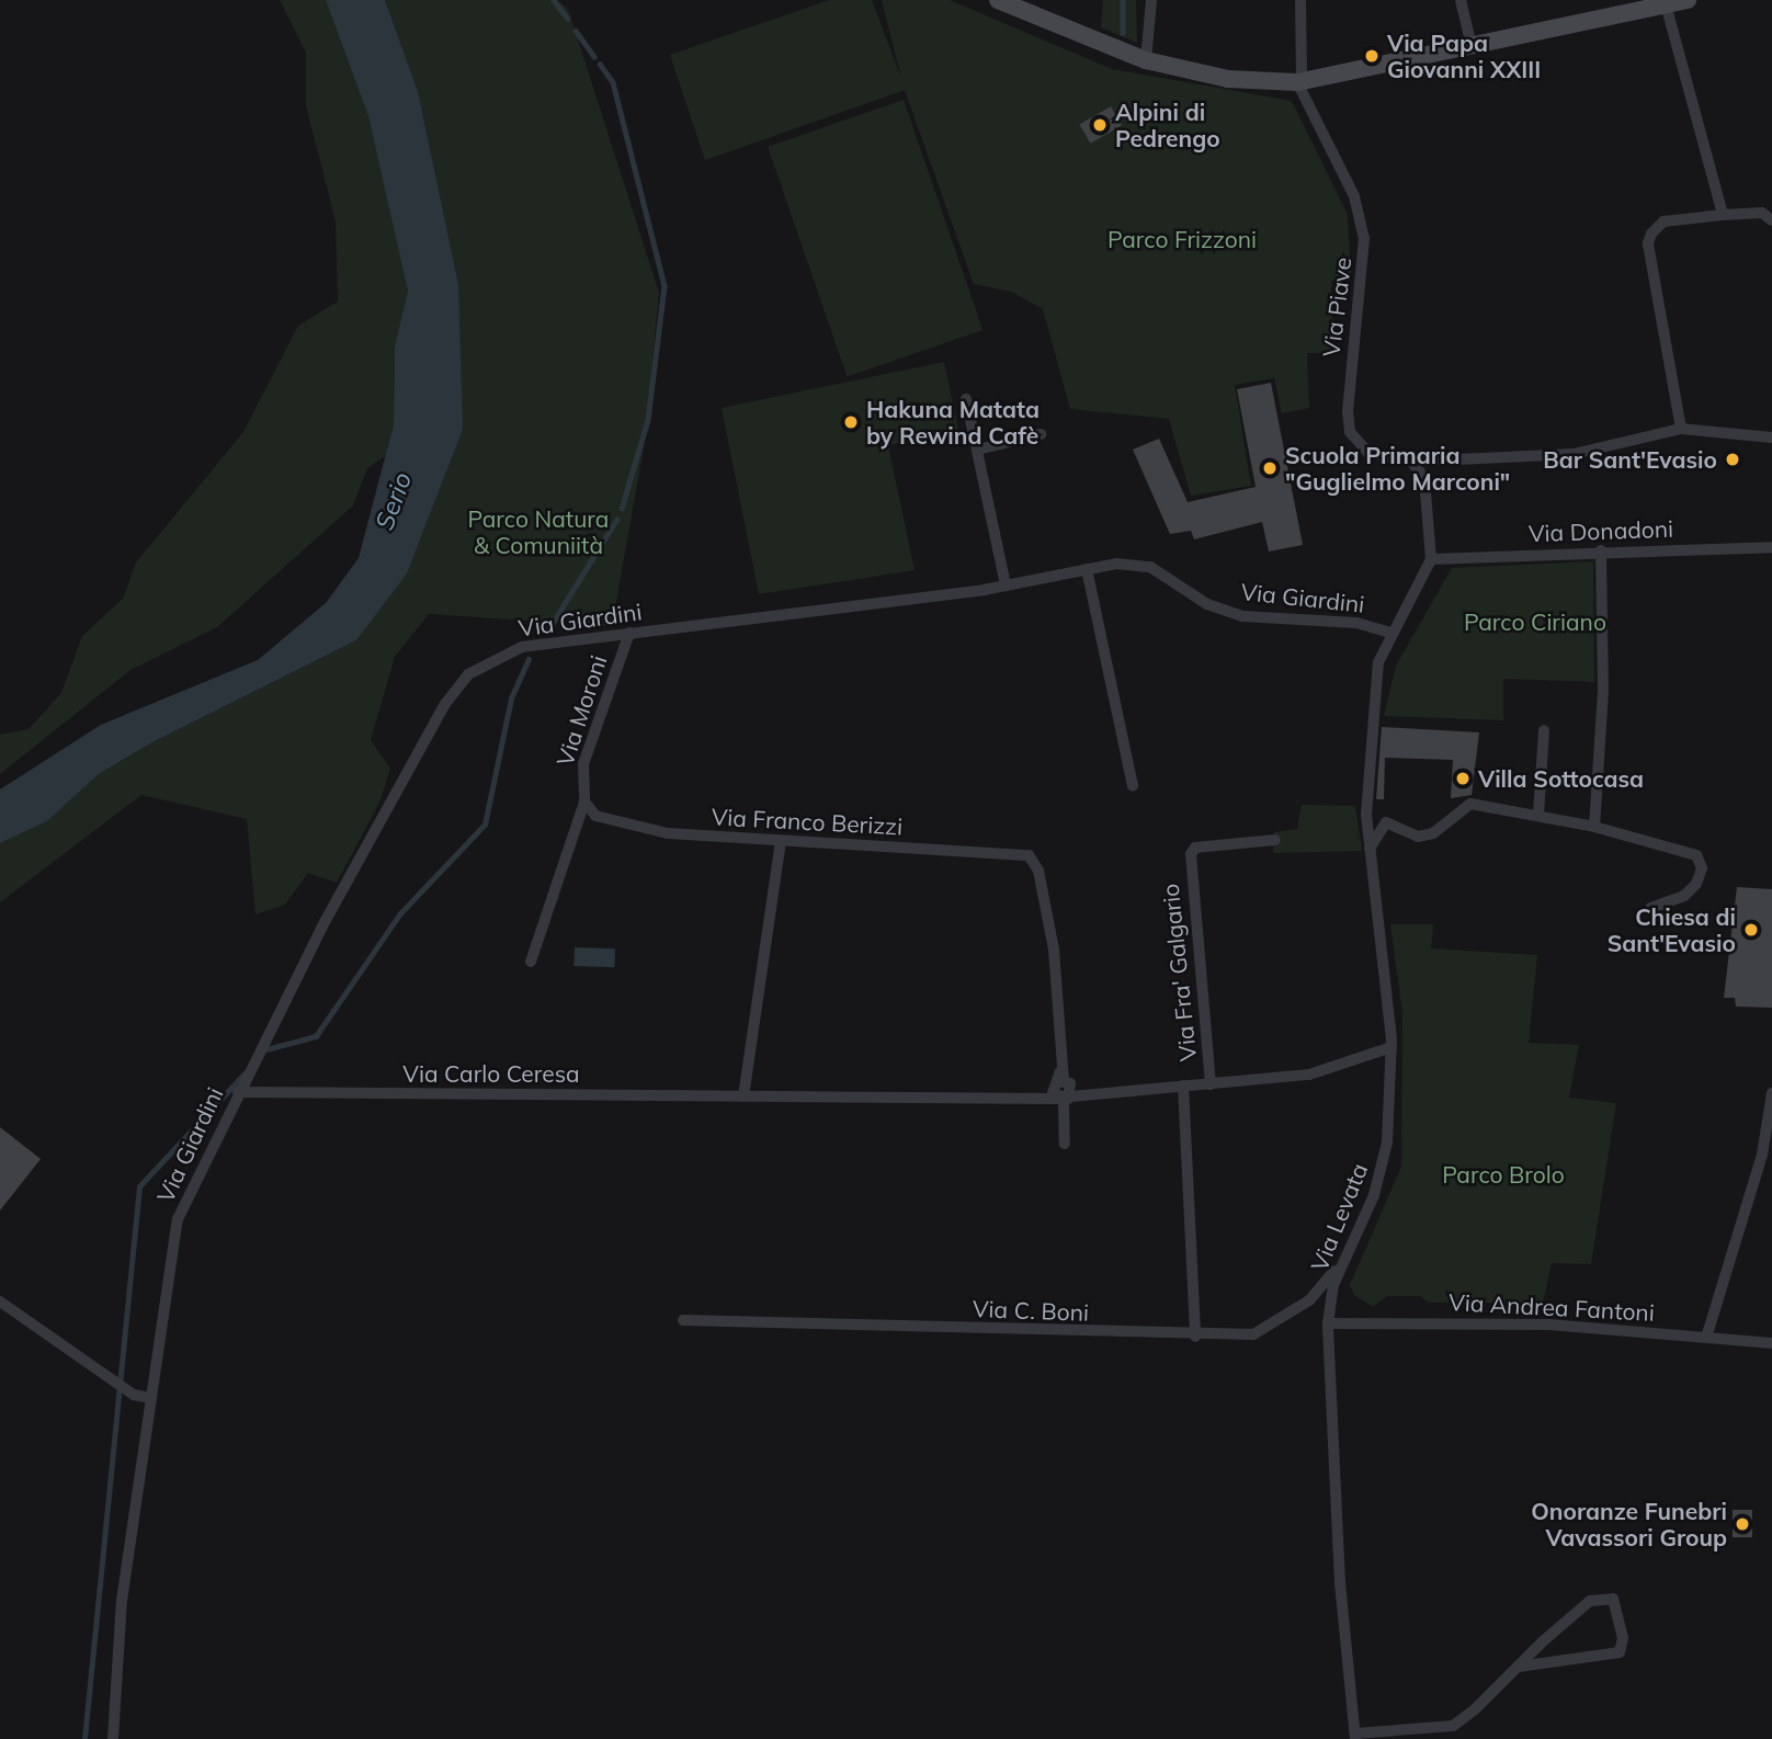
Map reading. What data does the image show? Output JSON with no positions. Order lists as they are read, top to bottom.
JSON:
{
  "streets": {
    "street": [
      "Via Piave",
      "Via Donadoni",
      "Via Giardini",
      "Via Moroni",
      "Via Franco Berizzi",
      "Via Fra' Galgario",
      "Via Carlo Ceresa",
      "Via Levata",
      "Via Andrea Fantoni",
      "Via C. Boni"
    ]
  },
  "crossings": [
    ["Via Donadoni", "Via Levata"],
    ["Via Giardini", "Via Moroni"],
    ["Via Giardini", "Via Carlo Ceresa"],
    ["Via Giardini", "Via Levata"],
    ["Via Moroni", "Via Franco Berizzi"],
    ["Via Franco Berizzi", "Via Carlo Ceresa"],
    ["Via Fra' Galgario", "Via Carlo Ceresa"],
    ["Via Fra' Galgario", "Via C. Boni"],
    ["Via Carlo Ceresa", "Via Levata"],
    ["Via Levata", "Via Andrea Fantoni"],
    ["Via Levata", "Via C. Boni"]
  ],
  "water": ["Serio"],
  "parks": [
    "Parco Frizzoni",
    "Parco Natura & Comuniità",
    "Parco Ciriano",
    "Parco Brolo"
  ],
  "places": [
    "Via Papa Giovanni XXIII",
    "Alpini di Pedrengo",
    "Hakuna Matata by Rewind Cafè",
    "Bar Sant'Evasio",
    "Scuola Primaria \"Guglielmo Marconi\"",
    "Villa Sottocasa",
    "Chiesa di Sant'Evasio",
    "Onoranze Funebri Vavassori Group"
  ]
}
